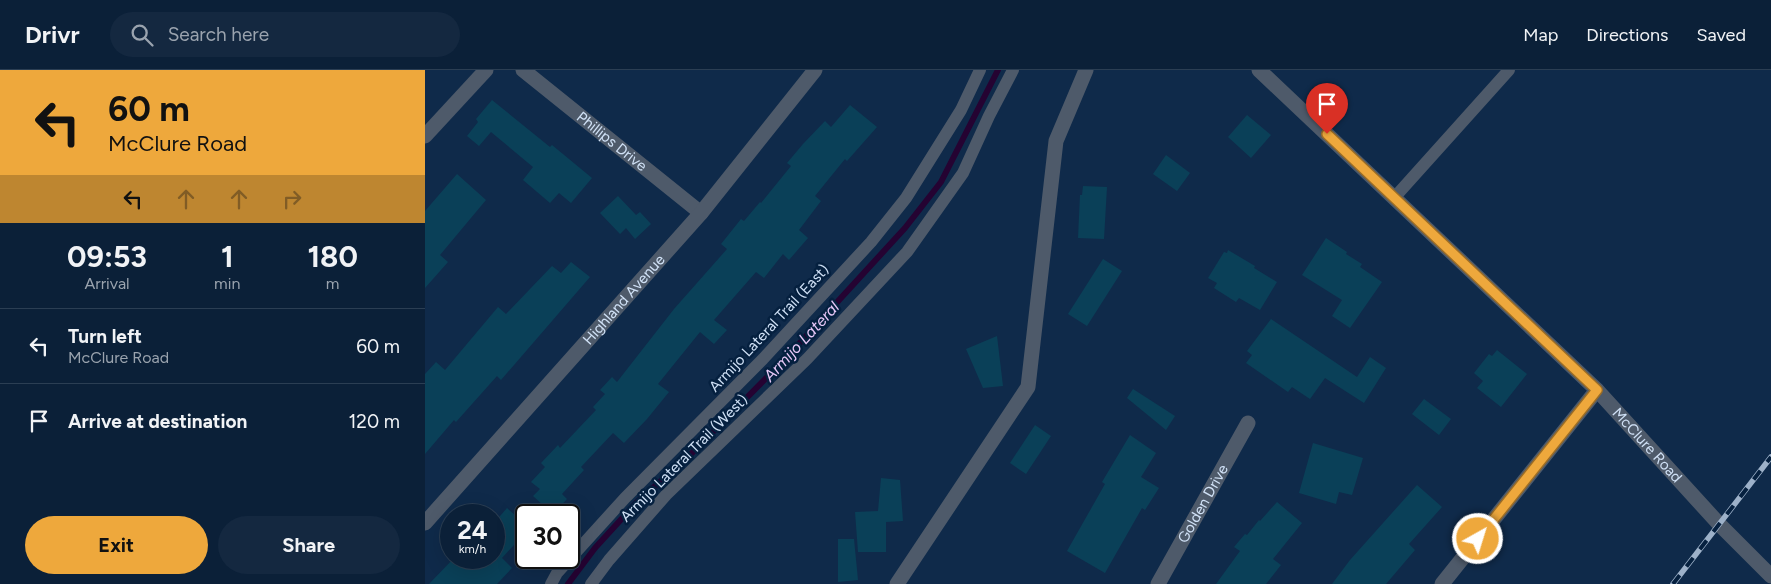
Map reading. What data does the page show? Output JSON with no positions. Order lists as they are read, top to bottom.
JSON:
{
  "streets": {
    "street": [
      "Phillips Drive",
      "Highland Avenue",
      "McClure Road",
      "Golden Drive"
    ],
    "lane": ["Armijo Lateral Trail (East)", "Armijo Lateral Trail (West)"]
  },
  "crossings": [
    ["Phillips Drive", "Highland Avenue"]
  ],
  "water": ["Armijo Lateral"],
  "page": {
    "header": "Drivr",
    "search": "Search here",
    "nav": ["Map", "Directions", "Saved"],
    "turn": ["60 m", "McClure Road"],
    "eta": [
      "09:53",
      "Arrival",
      "1",
      "min",
      "180",
      "m"
    ],
    "list": [
      {
        "name": "Turn left",
        "note": "McClure Road",
        "value": "60 m"
      },
      {
        "name": "Arrive at destination",
        "value": "120 m"
      }
    ],
    "speed": "24 km/h",
    "limit": "30",
    "buttons": ["Exit", "Share"]
  }
}
